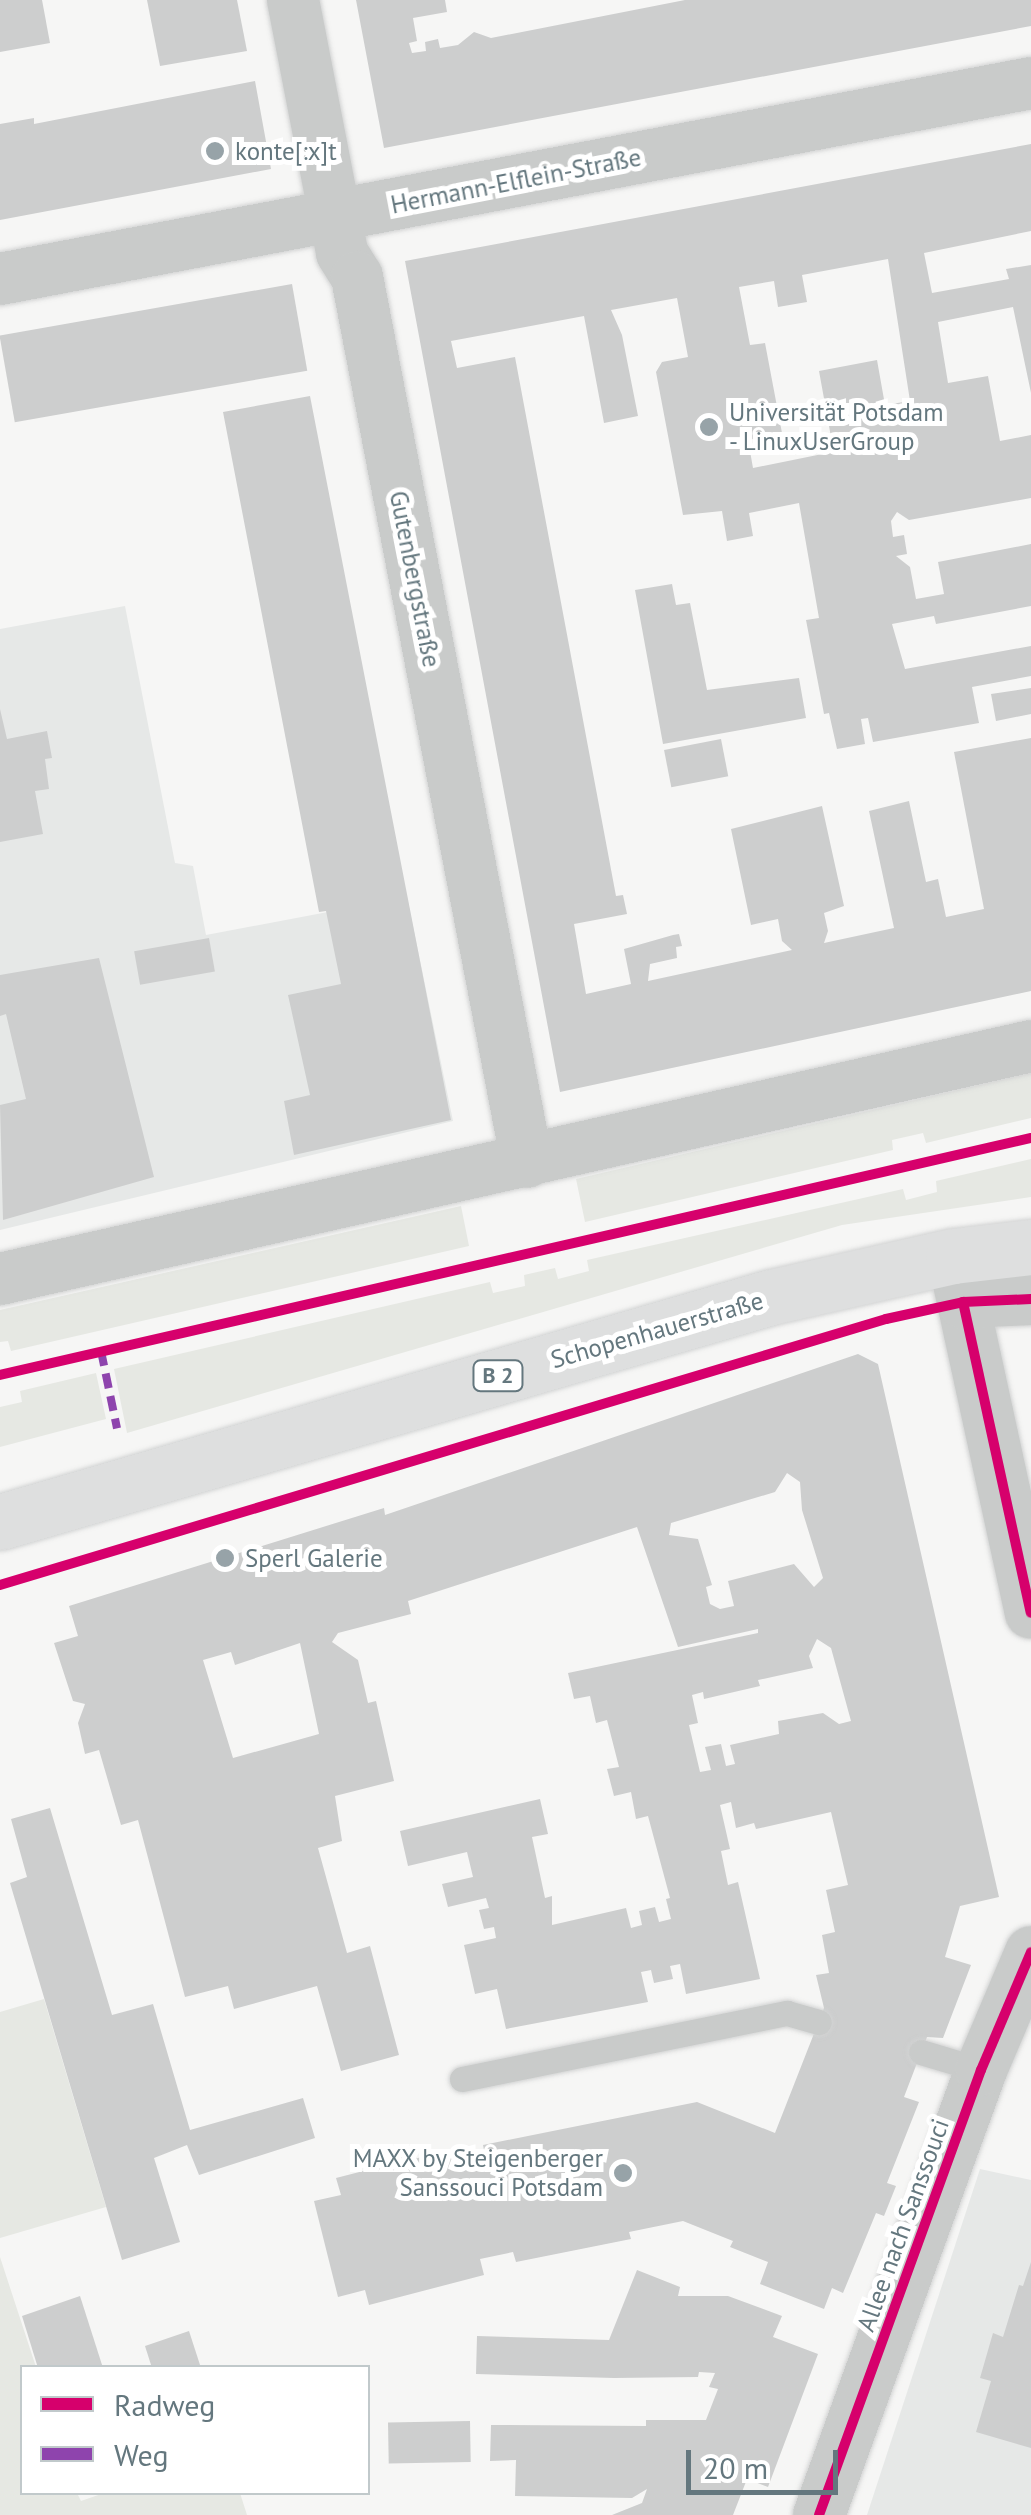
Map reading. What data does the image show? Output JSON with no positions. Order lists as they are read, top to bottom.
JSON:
{
  "streets": {
    "main road": ["Schopenhauerstraße", "B 2"],
    "street": ["Hermann-Elflein-Straße", "Gutenbergstraße", "Allee nach Sanssouci"]
  },
  "crossings": [
    ["Hermann-Elflein-Straße", "Gutenbergstraße"]
  ],
  "places": [
    "konte[:x]t",
    "Universität Potsdam - LinuxUserGroup",
    "Sperl Galerie",
    "MAXX by Steigenberger Sanssouci Potsdam"
  ],
  "legend": ["Radweg", "Weg"],
  "scale_bar": "20 m"
}
